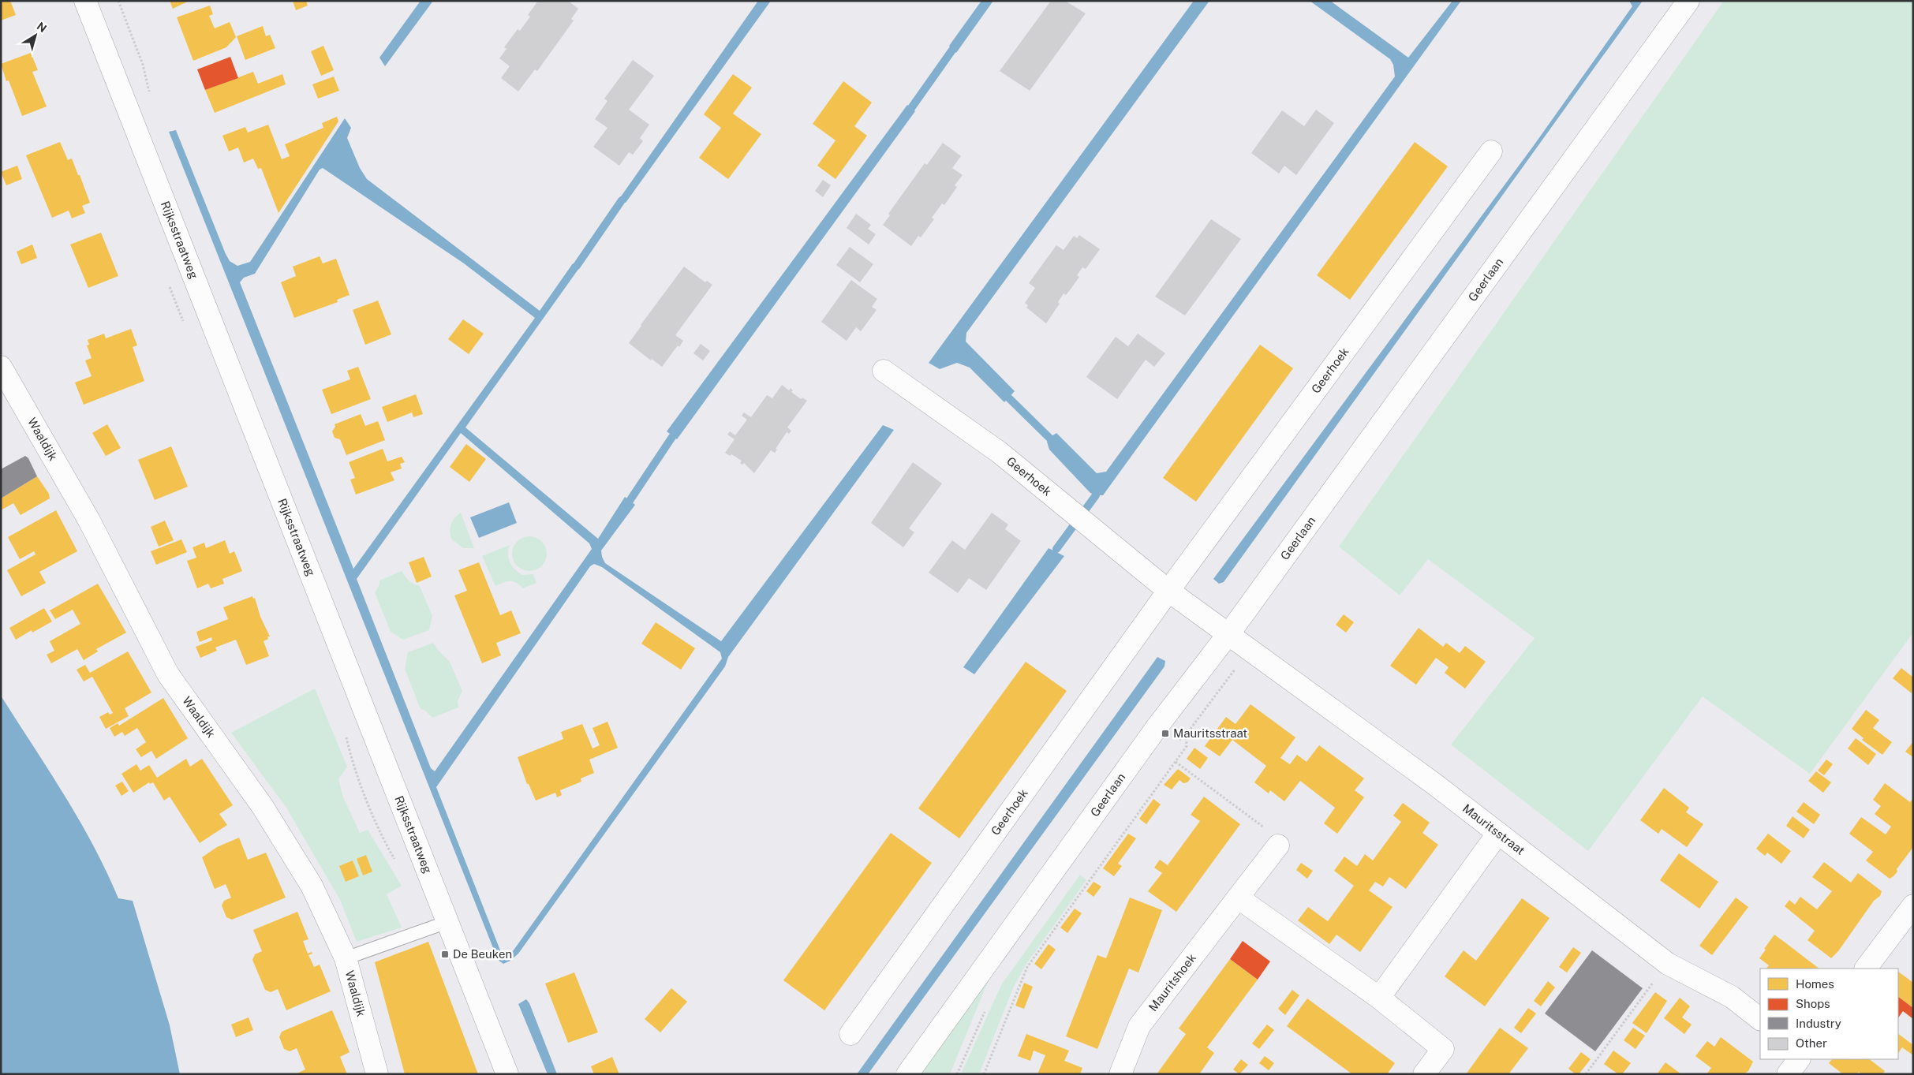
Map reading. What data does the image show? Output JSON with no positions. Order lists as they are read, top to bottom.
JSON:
{
  "streets": {
    "street": [
      "Rijksstraatweg",
      "Geerlaan",
      "Geerhoek",
      "Waaldijk",
      "Mauritsstraat",
      "Mauritshoek"
    ]
  },
  "crossings": [
    ["Geerlaan", "Geerhoek"],
    ["Geerlaan", "Mauritsstraat"],
    ["Geerhoek", "Mauritsstraat"]
  ],
  "places": {
    "transit": ["Mauritsstraat", "De Beuken"]
  },
  "legend": [
    "Homes",
    "Shops",
    "Industry",
    "Other"
  ],
  "north": "top right"
}
